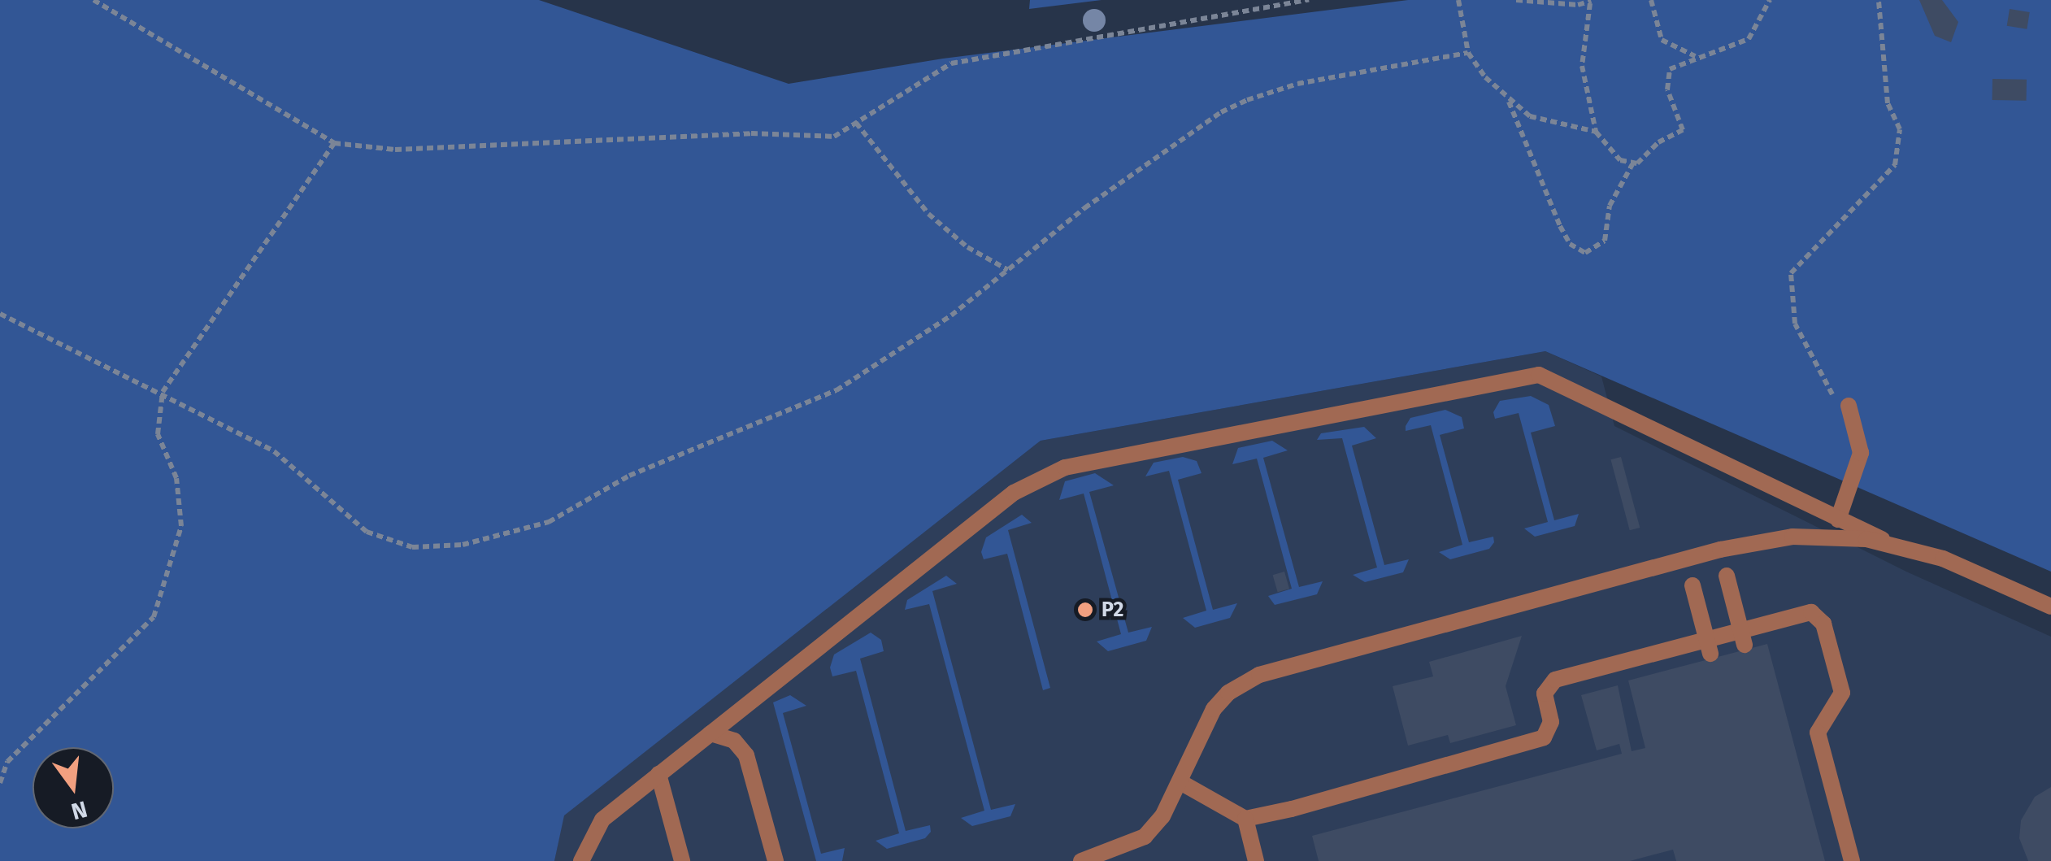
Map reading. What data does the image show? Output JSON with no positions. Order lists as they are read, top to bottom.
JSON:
{
  "places": ["P2"],
  "north": "bottom"
}
